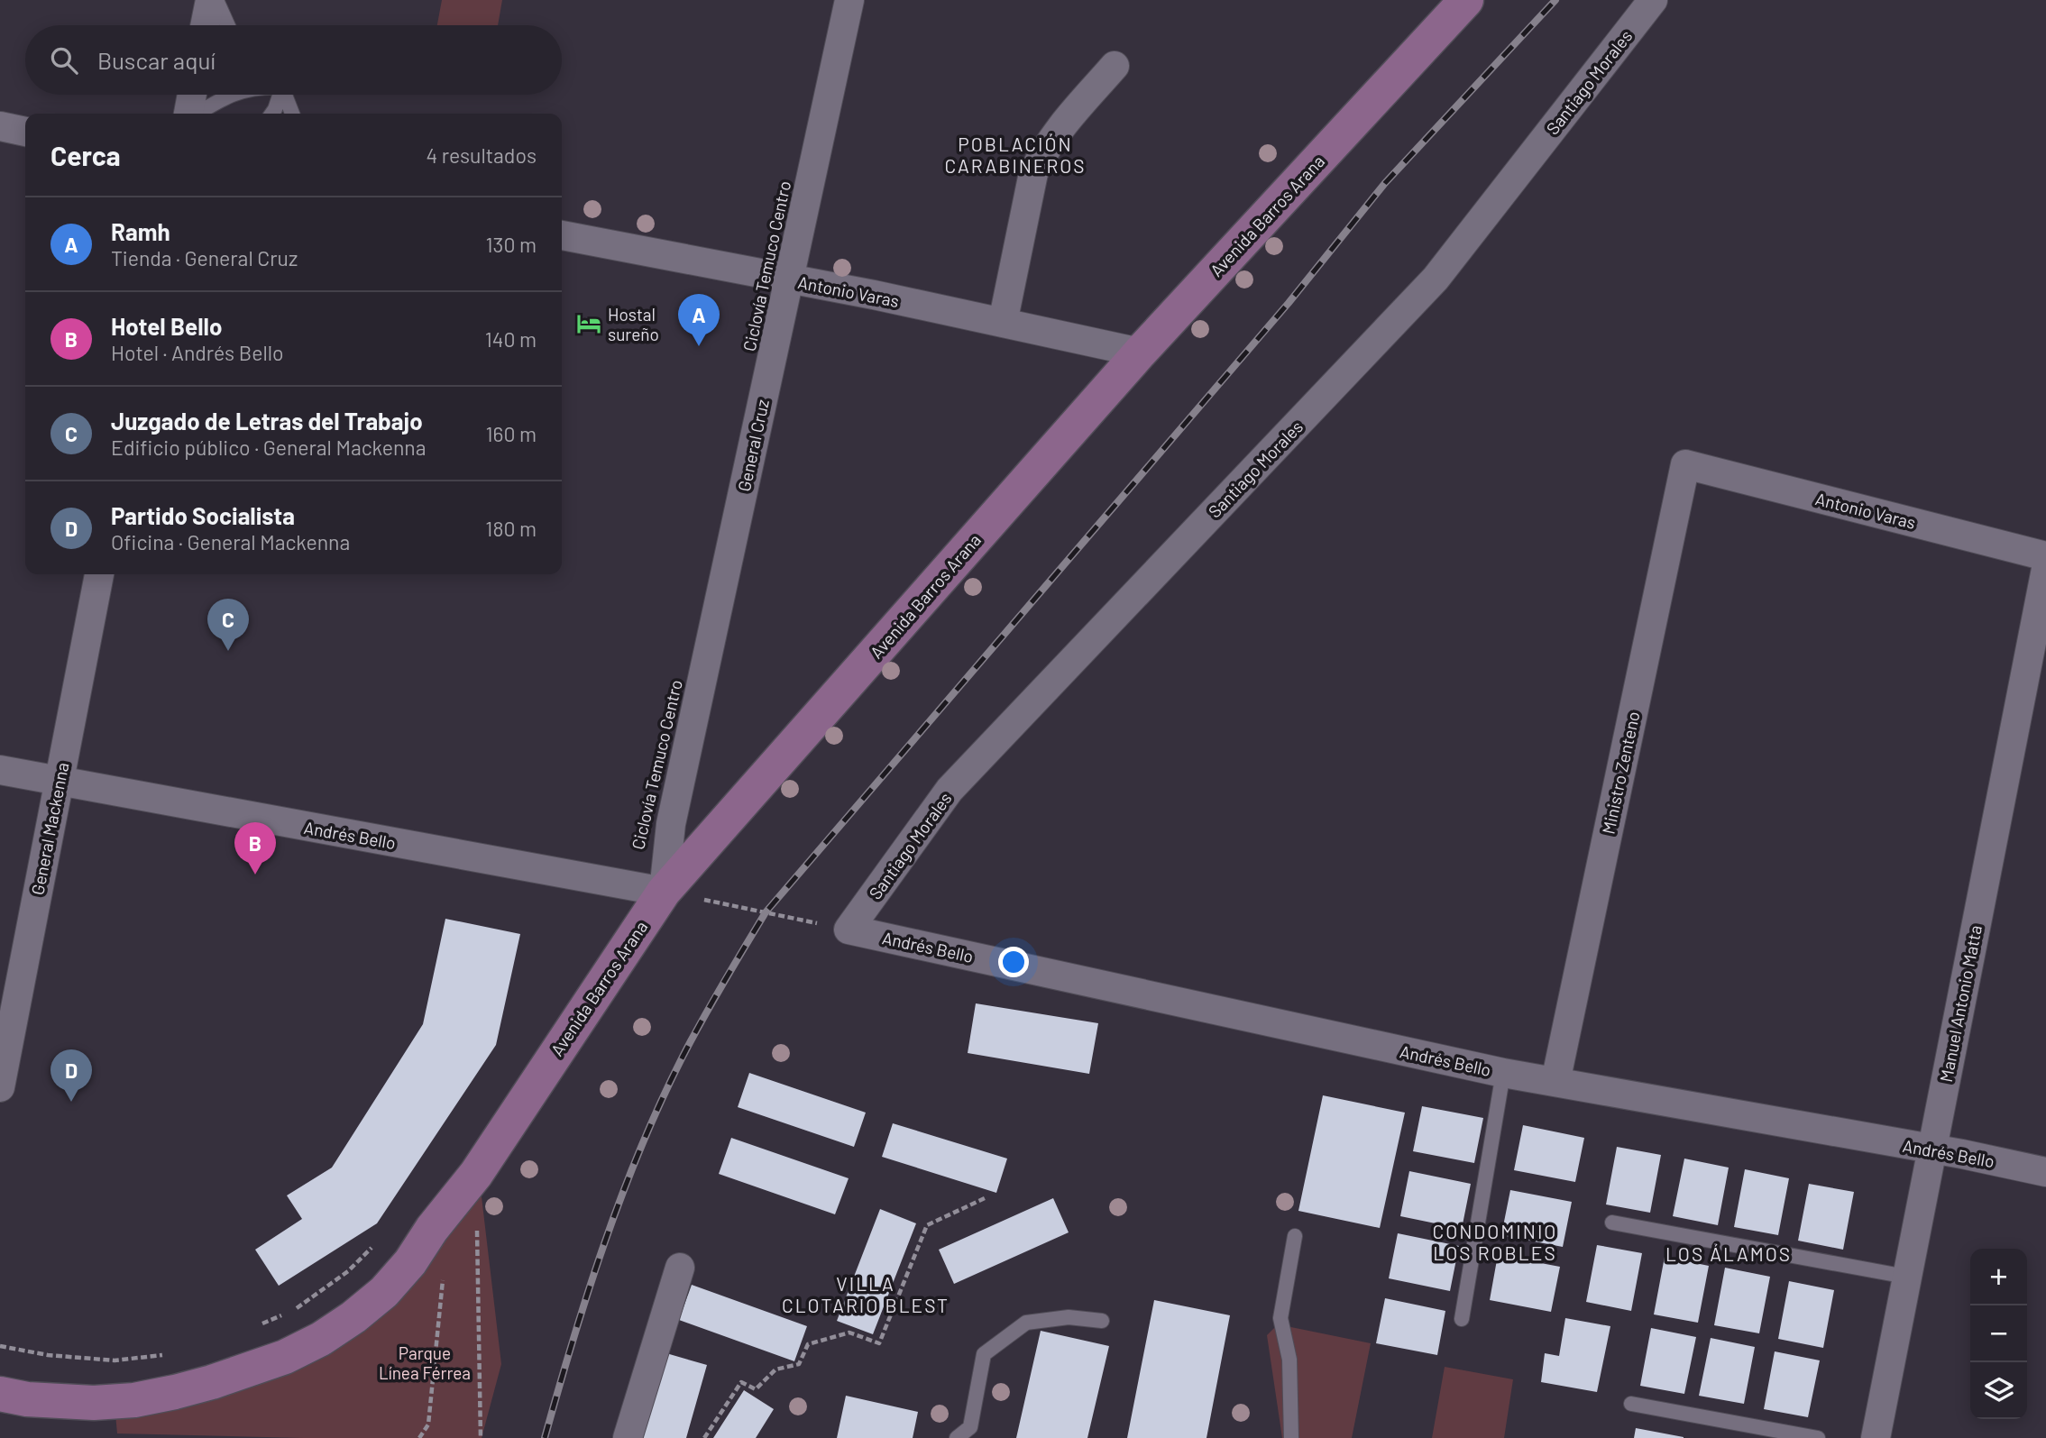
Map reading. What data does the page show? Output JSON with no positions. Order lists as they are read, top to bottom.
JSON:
{
  "streets": {
    "main road": ["Avenida Barros Arana"],
    "street": [
      "Santiago Morales",
      "Antonio Varas",
      "General Cruz",
      "Ministro Zenteno",
      "General Mackenna",
      "Andrés Bello",
      "Manuel Antonio Matta"
    ]
  },
  "crossings": [
    ["Santiago Morales", "Andrés Bello"],
    ["Avenida Barros Arana", "Antonio Varas"],
    ["Avenida Barros Arana", "General Cruz"],
    ["Avenida Barros Arana", "Andrés Bello"],
    ["Antonio Varas", "General Cruz"],
    ["Antonio Varas", "Ministro Zenteno"],
    ["General Cruz", "Andrés Bello"],
    ["Ministro Zenteno", "Andrés Bello"],
    ["General Mackenna", "Andrés Bello"],
    ["Andrés Bello", "Manuel Antonio Matta"]
  ],
  "districts": [
    "POBLACIÓN CARABINEROS",
    "CONDOMINIO LOS ROBLES",
    "LOS ÁLAMOS",
    "VILLA CLOTARIO BLEST"
  ],
  "parks": ["Parque Línea Férrea"],
  "places": {
    "hotel": ["Hostal sureño"]
  },
  "page": {
    "search": "Buscar aquí",
    "heading": ["Cerca", "4 resultados"],
    "list": [
      {
        "mark": "A",
        "name": "Ramh",
        "note": "Tienda · General Cruz",
        "value": "130 m"
      },
      {
        "mark": "B",
        "name": "Hotel Bello",
        "note": "Hotel · Andrés Bello",
        "value": "140 m"
      },
      {
        "mark": "C",
        "name": "Juzgado de Letras del Trabajo",
        "note": "Edificio público · General Mackenna",
        "value": "160 m"
      },
      {
        "mark": "D",
        "name": "Partido Socialista",
        "note": "Oficina · General Mackenna",
        "value": "180 m"
      }
    ],
    "pins": [
      "A",
      "C",
      "B",
      "D"
    ],
    "map_buttons": ["+", "−"]
  }
}
